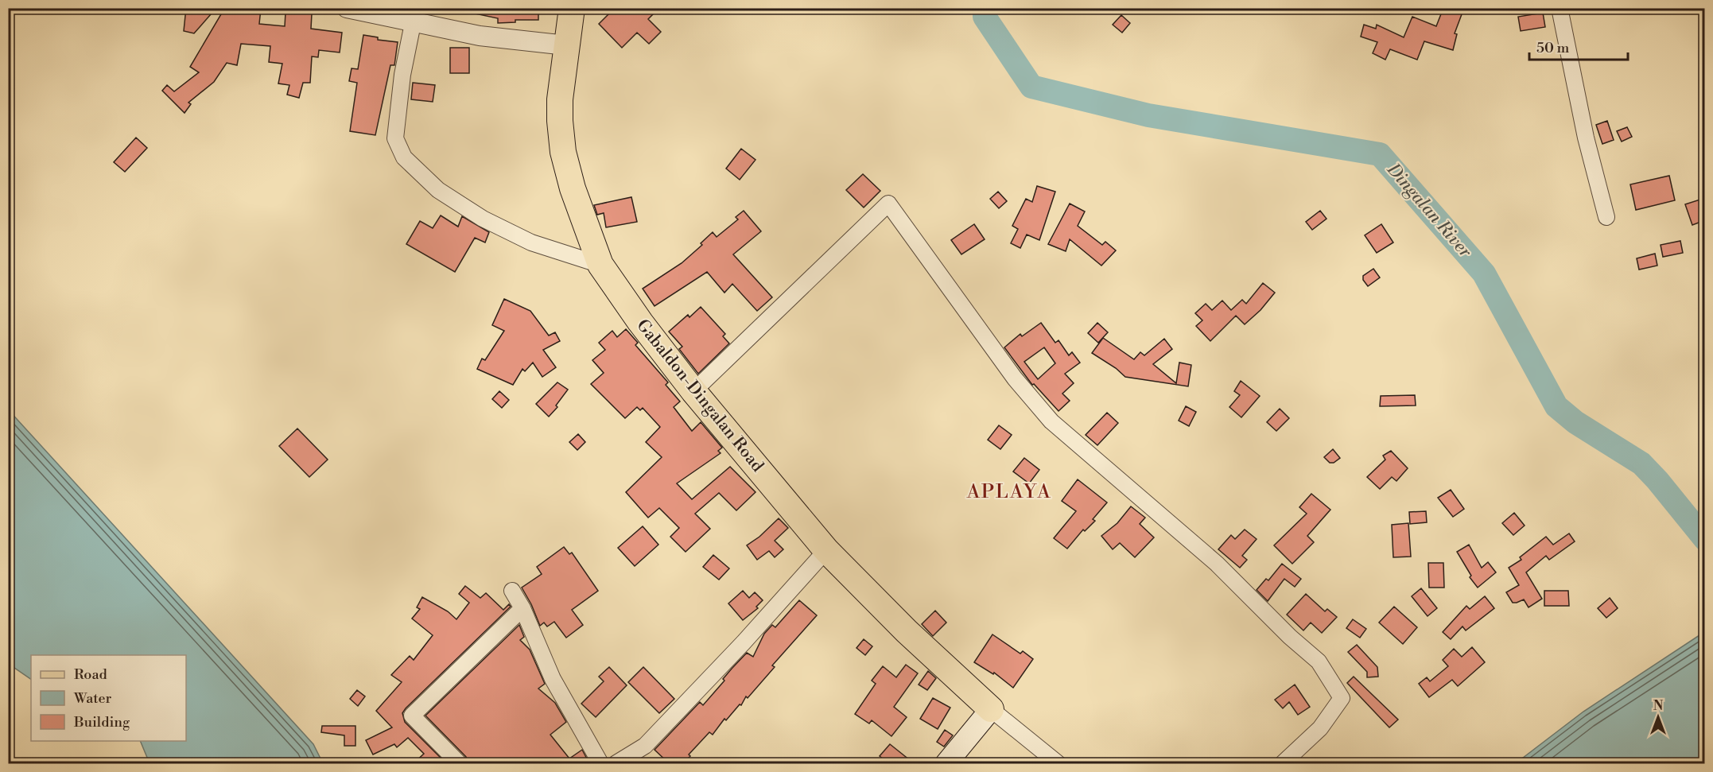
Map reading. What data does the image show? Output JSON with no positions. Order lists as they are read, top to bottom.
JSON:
{
  "streets": {
    "main road": ["Gabaldon-Dingalan Road"]
  },
  "districts": ["APLAYA"],
  "water": ["Dingalan River"],
  "legend": ["Road", "Water", "Building"],
  "scale_bar": "50 m",
  "north": "top"
}
